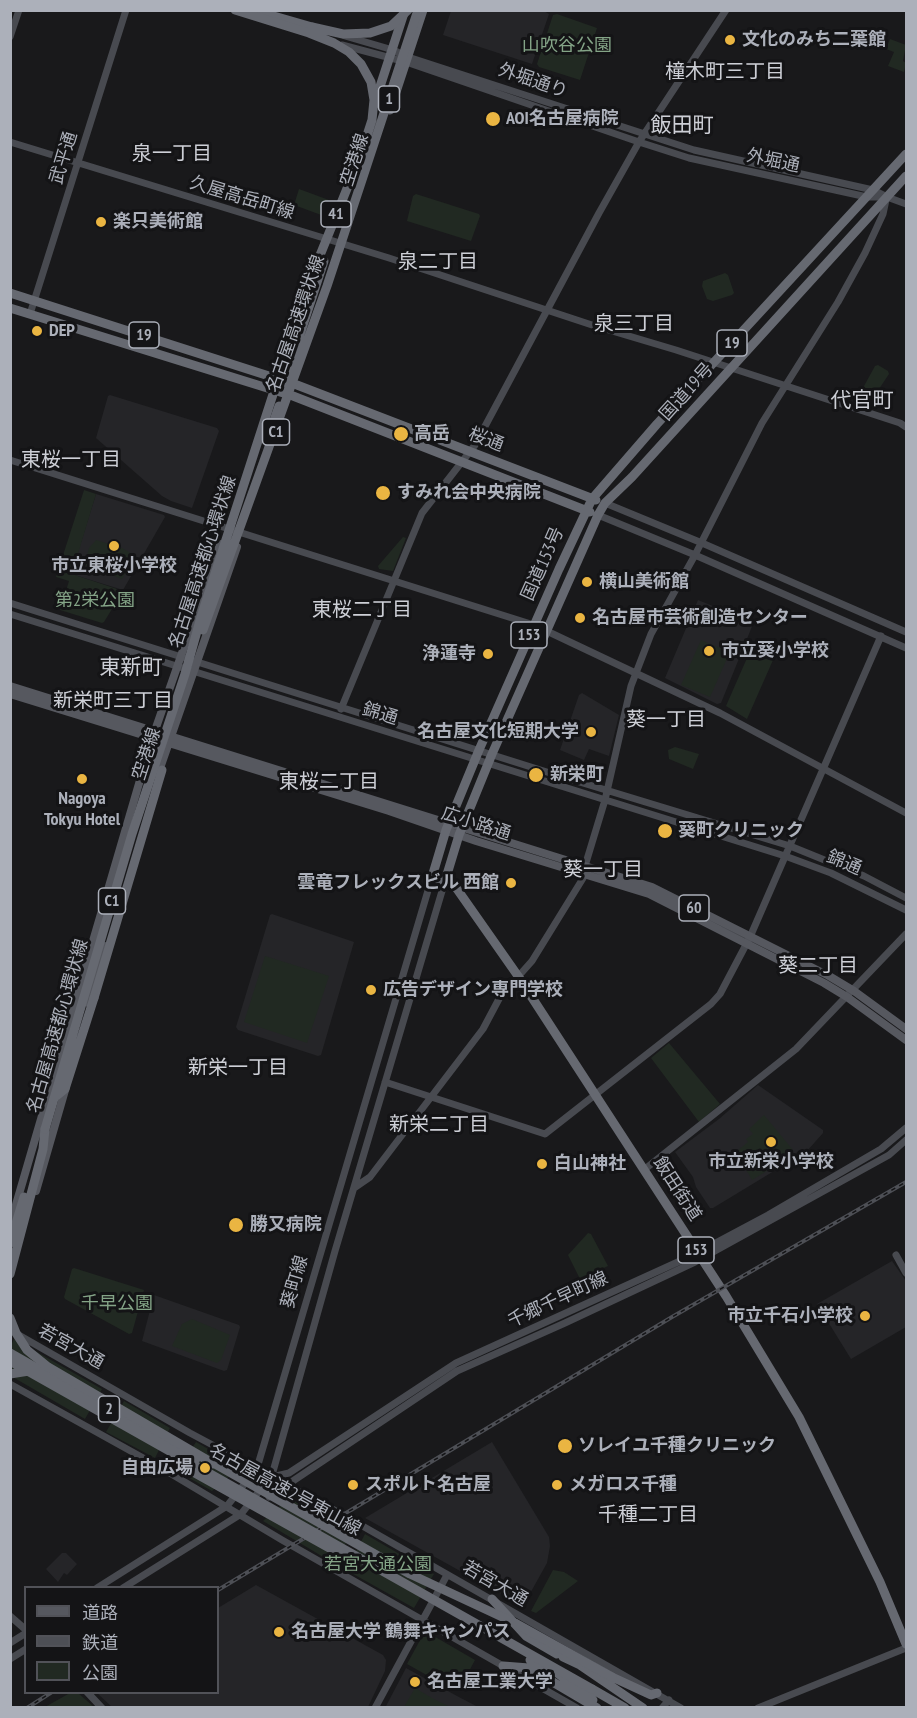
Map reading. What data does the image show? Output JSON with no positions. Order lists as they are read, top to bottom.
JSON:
{
  "streets": {
    "highway": [
      "1",
      "空港線",
      "41",
      "名古屋高速環状線",
      "19",
      "国道19号",
      "C1",
      "桜通",
      "名古屋高速都心環状線",
      "国道153号",
      "153",
      "飯田街道",
      "2",
      "名古屋高速2号東山線"
    ],
    "main road": ["広小路通", "60"],
    "street": [
      "外堀通り",
      "武平通",
      "外堀通",
      "久屋高岳町線",
      "錦通",
      "葵町線",
      "千郷千早町線",
      "若宮大通"
    ]
  },
  "crossings": [
    ["外堀通り", "空港線"],
    ["外堀通り", "外堀通"],
    ["外堀通り", "国道19号"],
    ["1", "名古屋高速環状線"],
    ["武平通", "久屋高岳町線"],
    ["武平通", "桜通"],
    ["空港線", "久屋高岳町線"],
    ["空港線", "名古屋高速環状線"],
    ["空港線", "桜通"],
    ["空港線", "名古屋高速都心環状線"],
    ["空港線", "錦通"],
    ["空港線", "広小路通"],
    ["外堀通", "国道19号"],
    ["久屋高岳町線", "国道19号"],
    ["名古屋高速環状線", "名古屋高速都心環状線"],
    ["名古屋高速環状線", "錦通"],
    ["19", "国道19号"],
    ["19", "桜通"],
    ["19", "国道153号"],
    ["国道19号", "桜通"],
    ["国道19号", "国道153号"],
    ["桜通", "国道153号"],
    ["名古屋高速都心環状線", "錦通"],
    ["国道153号", "錦通"],
    ["国道153号", "広小路通"],
    ["国道153号", "飯田街道"],
    ["国道153号", "葵町線"],
    ["飯田街道", "葵町線"],
    ["飯田街道", "千郷千早町線"],
    ["葵町線", "千郷千早町線"],
    ["葵町線", "若宮大通"],
    ["千郷千早町線", "若宮大通"]
  ],
  "districts": [
    "橦木町三丁目",
    "飯田町",
    "泉一丁目",
    "泉二丁目",
    "泉三丁目",
    "代官町",
    "東桜一丁目",
    "東桜二丁目",
    "東新町",
    "新栄町三丁目",
    "葵一丁目",
    "東桜二丁目",
    "葵一丁目",
    "葵二丁目",
    "新栄一丁目",
    "新栄二丁目",
    "千種二丁目"
  ],
  "parks": [
    "山吹谷公園",
    "第2栄公園",
    "千早公園",
    "若宮大通公園"
  ],
  "places": [
    "文化のみち二葉館",
    "AOI名古屋病院",
    "楽只美術館",
    "DEP",
    "高岳",
    "すみれ会中央病院",
    "市立東桜小学校",
    "横山美術館",
    "名古屋市芸術創造センター",
    "市立葵小学校",
    "浄蓮寺",
    "名古屋文化短期大学",
    "新栄町",
    "Nagoya Tokyu Hotel",
    "葵町クリニック",
    "雲竜フレックスビル 西館",
    "広告デザイン専門学校",
    "市立新栄小学校",
    "白山神社",
    "勝又病院",
    "市立千石小学校",
    "ソレイユ千種クリニック",
    "自由広場",
    "スポルト名古屋",
    "メガロス千種",
    "名古屋大学 鶴舞キャンパス",
    "名古屋工業大学"
  ],
  "legend": ["道路", "鉄道", "公園"]
}
